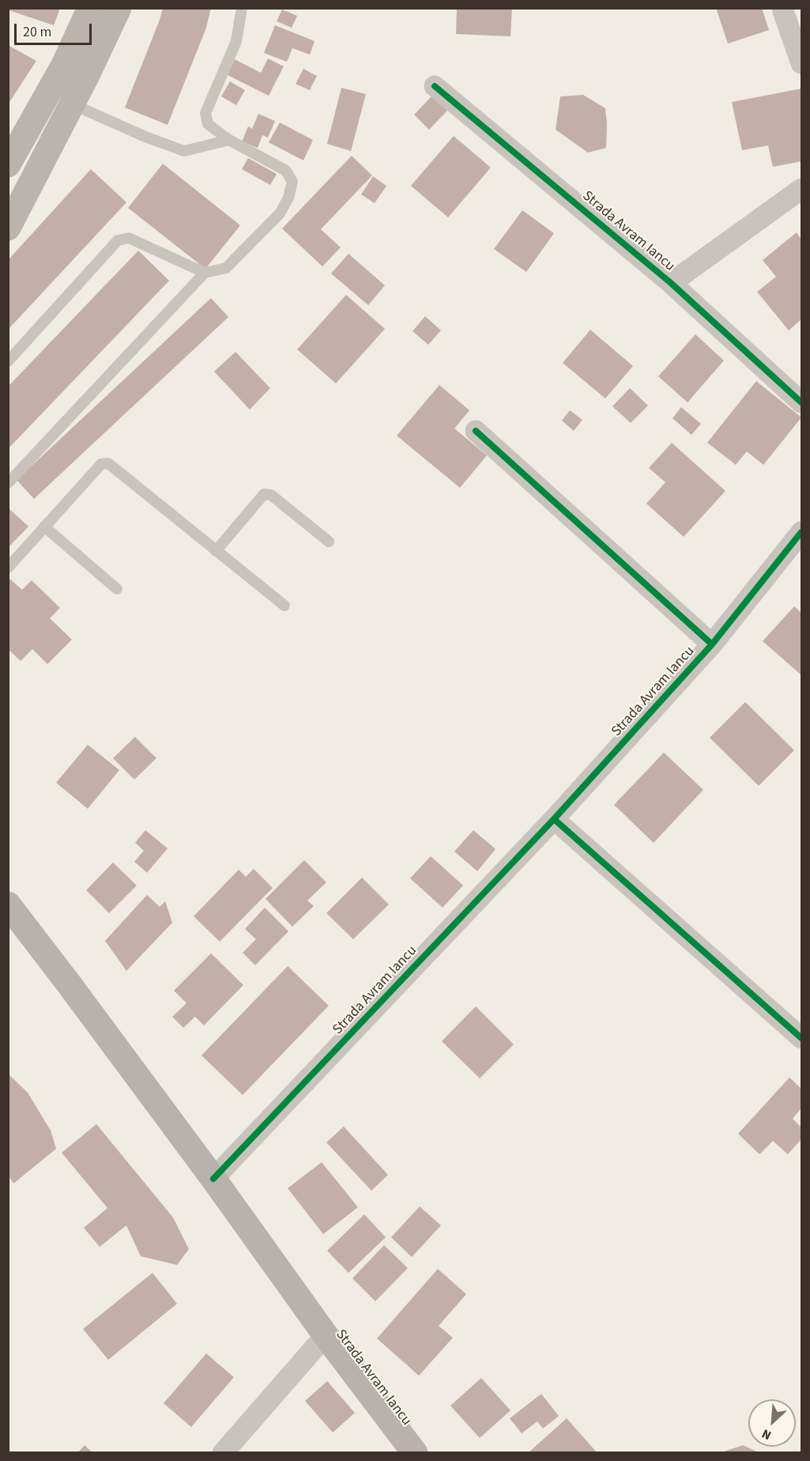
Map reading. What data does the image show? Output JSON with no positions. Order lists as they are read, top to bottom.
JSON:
{
  "streets": {
    "main road": ["Strada Avram Iancu"]
  },
  "scale_bar": "20 m",
  "north": "bottom left"
}
